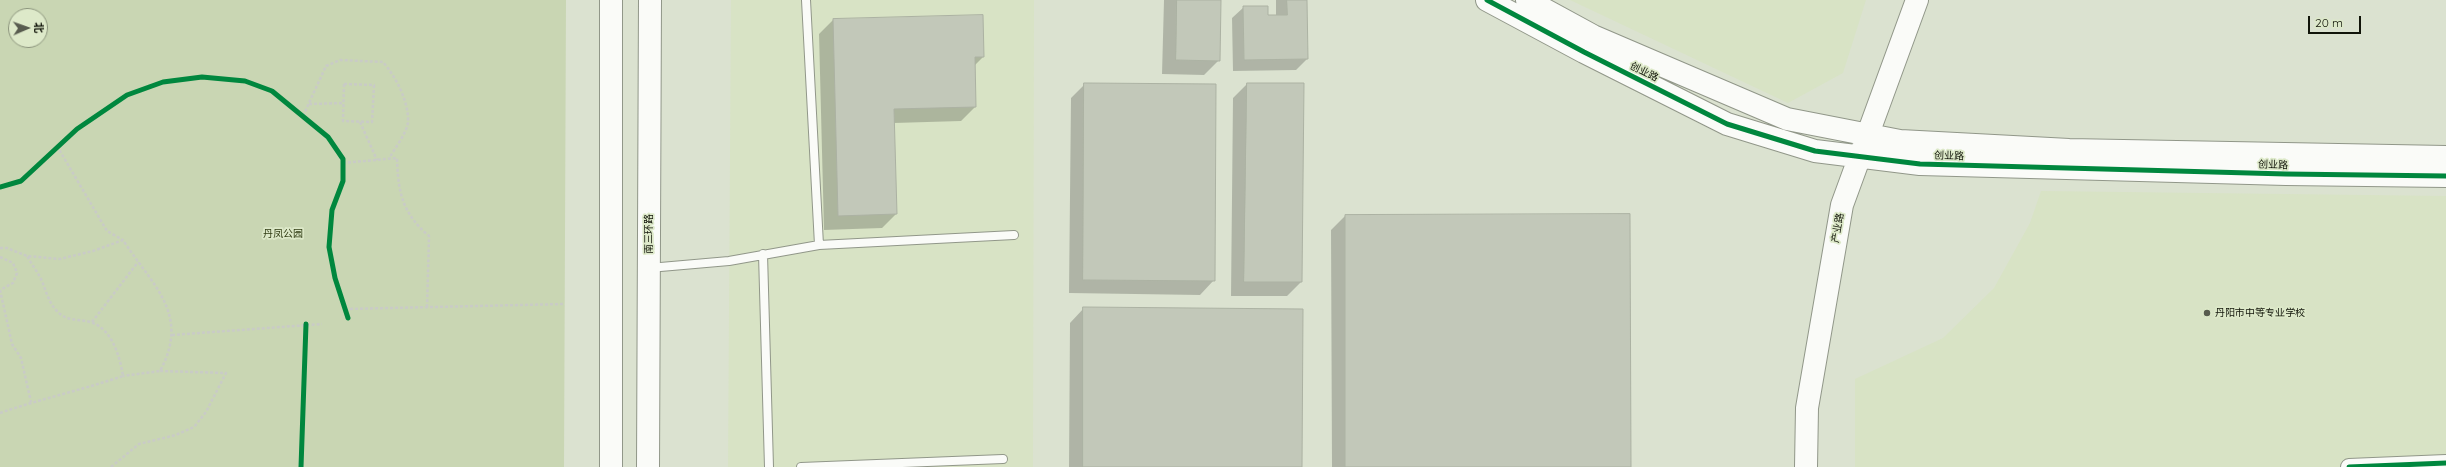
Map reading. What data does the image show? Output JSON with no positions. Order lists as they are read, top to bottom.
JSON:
{
  "streets": {
    "street": ["创业路", "产业路", "南三环路"]
  },
  "crossings": [
    ["创业路", "产业路"]
  ],
  "parks": ["丹凤公园"],
  "places": ["丹阳市中等专业学校"],
  "scale_bar": "20 m",
  "north": "right"
}
